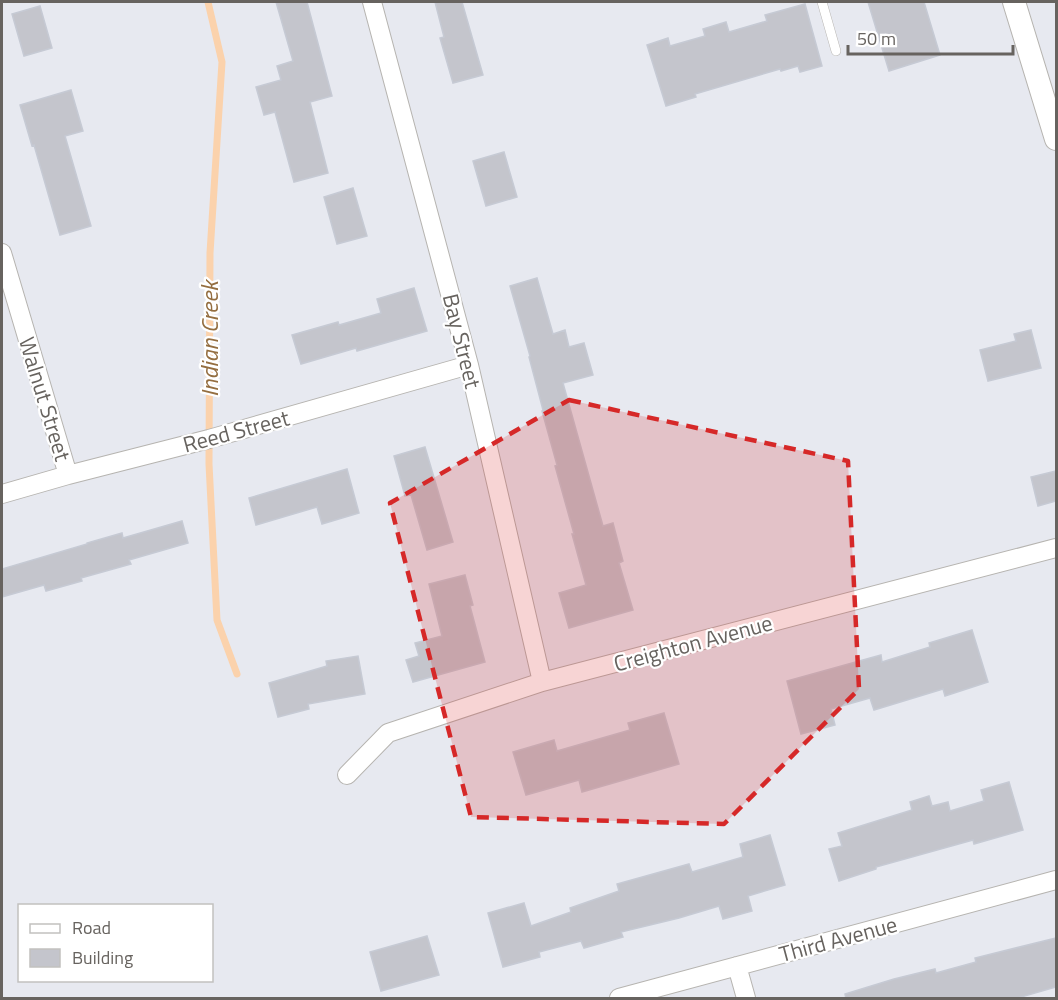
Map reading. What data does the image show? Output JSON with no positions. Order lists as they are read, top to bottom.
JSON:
{
  "streets": {
    "street": [
      "Bay Street",
      "Walnut Street",
      "Reed Street",
      "Creighton Avenue",
      "Third Avenue"
    ]
  },
  "crossings": [
    ["Bay Street", "Reed Street"],
    ["Bay Street", "Creighton Avenue"],
    ["Walnut Street", "Reed Street"]
  ],
  "water": ["Indian Creek"],
  "legend": ["Road", "Building"],
  "scale_bar": "50 m"
}
